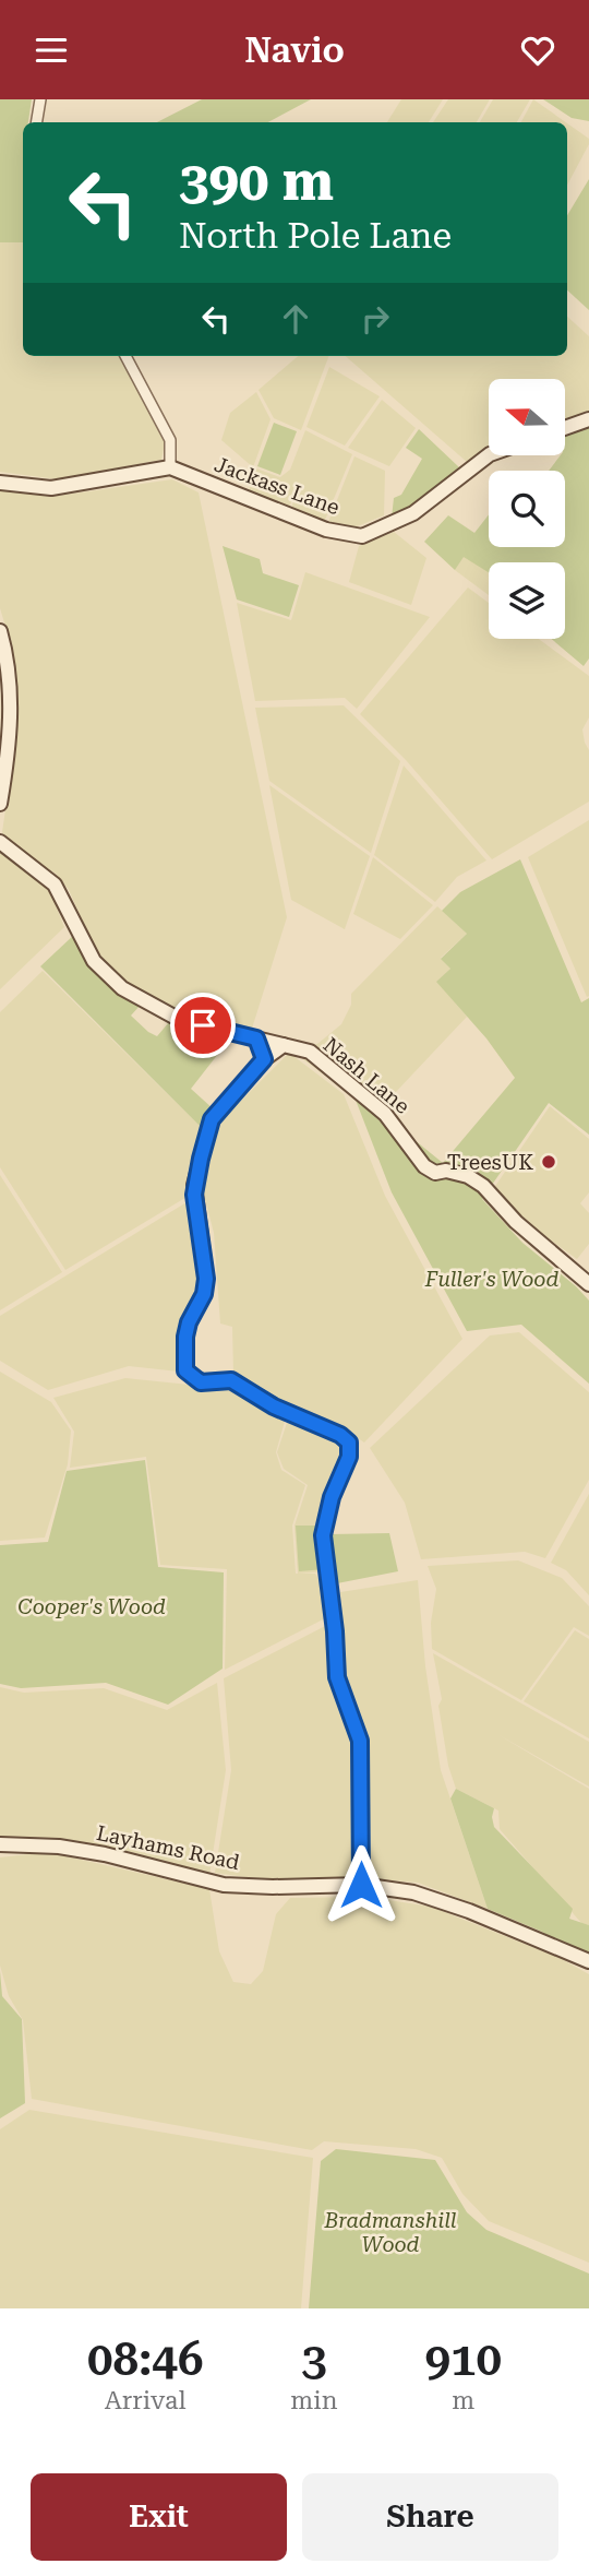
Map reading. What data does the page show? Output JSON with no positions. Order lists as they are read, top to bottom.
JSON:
{
  "streets": {
    "street": ["Jackass Lane", "Nash Lane", "Layhams Road"]
  },
  "parks": ["Fuller's Wood", "Cooper's Wood", "Bradmanshill Wood"],
  "places": ["TreesUK"],
  "north": "left",
  "page": {
    "header": "Navio",
    "turn": ["390 m", "North Pole Lane"],
    "eta": [
      "08:46",
      "Arrival",
      "3",
      "min",
      "910",
      "m"
    ],
    "buttons": ["Exit", "Share"]
  }
}
